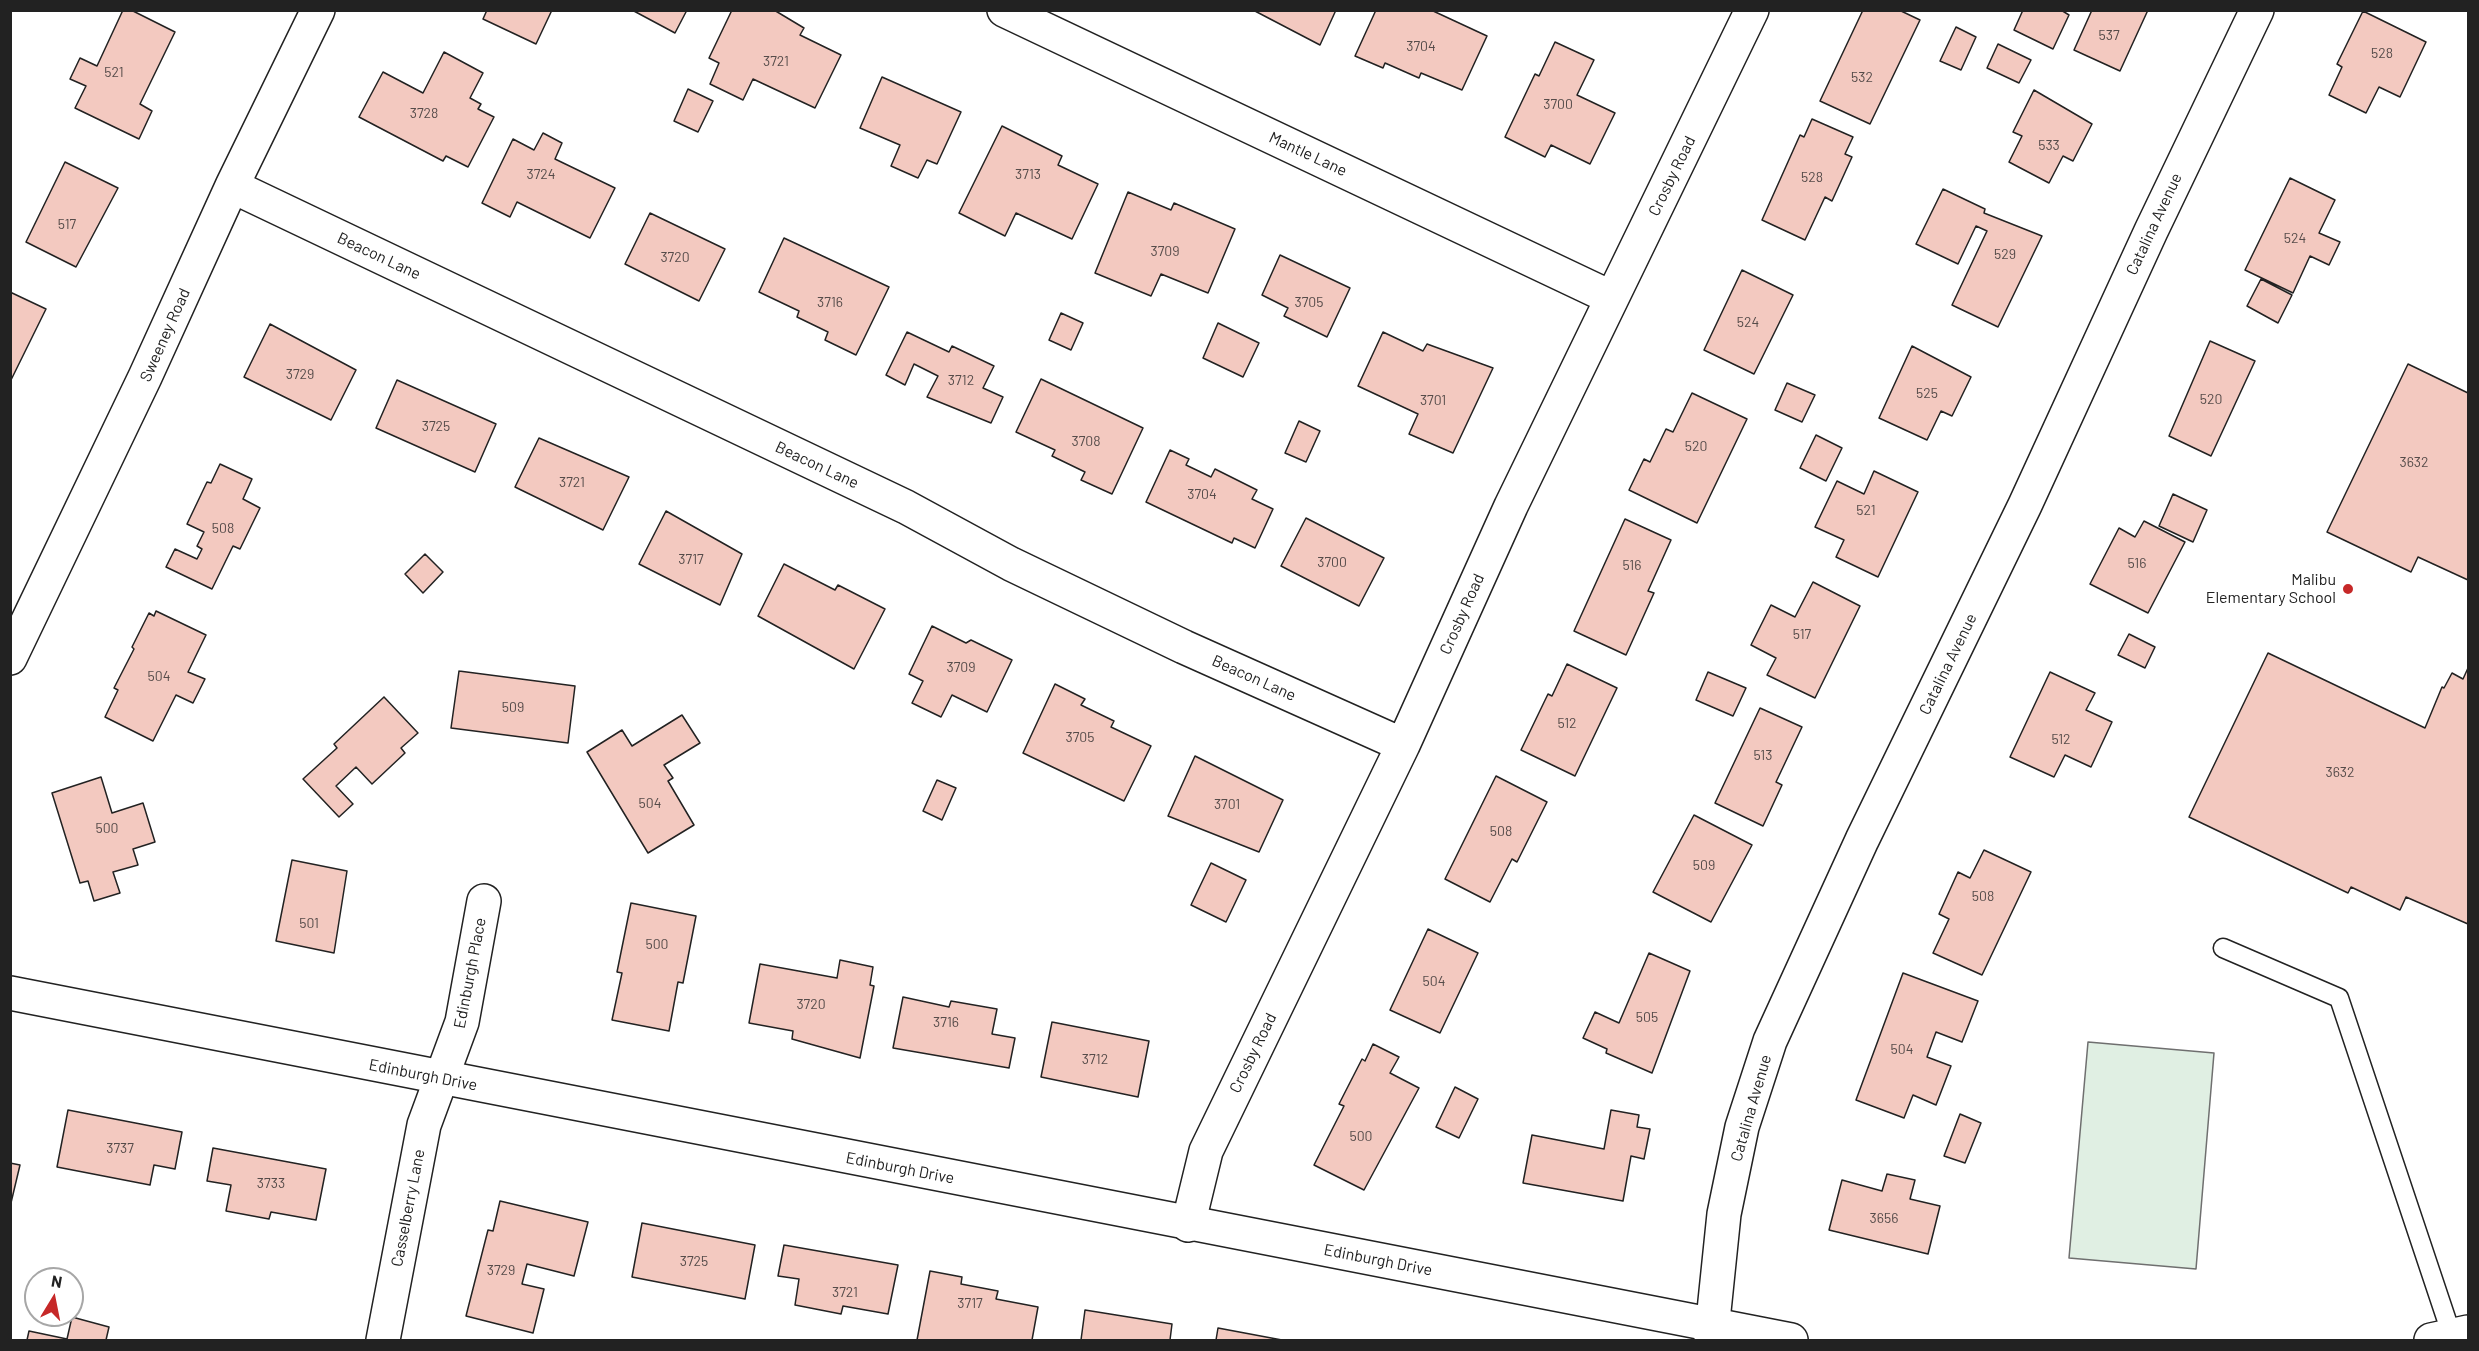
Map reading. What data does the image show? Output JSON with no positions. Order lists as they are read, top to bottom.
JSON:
{
  "streets": {
    "street": [
      "Mantle Lane",
      "Crosby Road",
      "Catalina Avenue",
      "Beacon Lane",
      "Sweeney Road",
      "Edinburgh Place",
      "Edinburgh Drive",
      "Casselberry Lane"
    ]
  },
  "crossings": [
    ["Mantle Lane", "Crosby Road"],
    ["Crosby Road", "Beacon Lane"],
    ["Crosby Road", "Edinburgh Drive"],
    ["Catalina Avenue", "Edinburgh Drive"],
    ["Beacon Lane", "Sweeney Road"],
    ["Edinburgh Place", "Edinburgh Drive"],
    ["Edinburgh Place", "Casselberry Lane"],
    ["Edinburgh Drive", "Casselberry Lane"]
  ],
  "places": ["Malibu Elementary School"],
  "house_numbers": [
    "537",
    "3704",
    "528",
    "3721",
    "521",
    "532",
    "3700",
    "3728",
    "533",
    "3724",
    "3713",
    "528",
    "517",
    "524",
    "3709",
    "529",
    "3720",
    "3716",
    "3705",
    "524",
    "3729",
    "3712",
    "525",
    "520",
    "3701",
    "3725",
    "3708",
    "520",
    "3632",
    "3721",
    "3704",
    "521",
    "508",
    "3717",
    "3700",
    "516",
    "516",
    "517",
    "3709",
    "504",
    "509",
    "512",
    "3705",
    "512",
    "513",
    "3632",
    "504",
    "3701",
    "500",
    "508",
    "509",
    "508",
    "501",
    "500",
    "504",
    "3720",
    "505",
    "3716",
    "504",
    "3712",
    "500",
    "3737",
    "3733",
    "3656",
    "3725",
    "3729",
    "3721",
    "3717"
  ],
  "north": "top"
}
